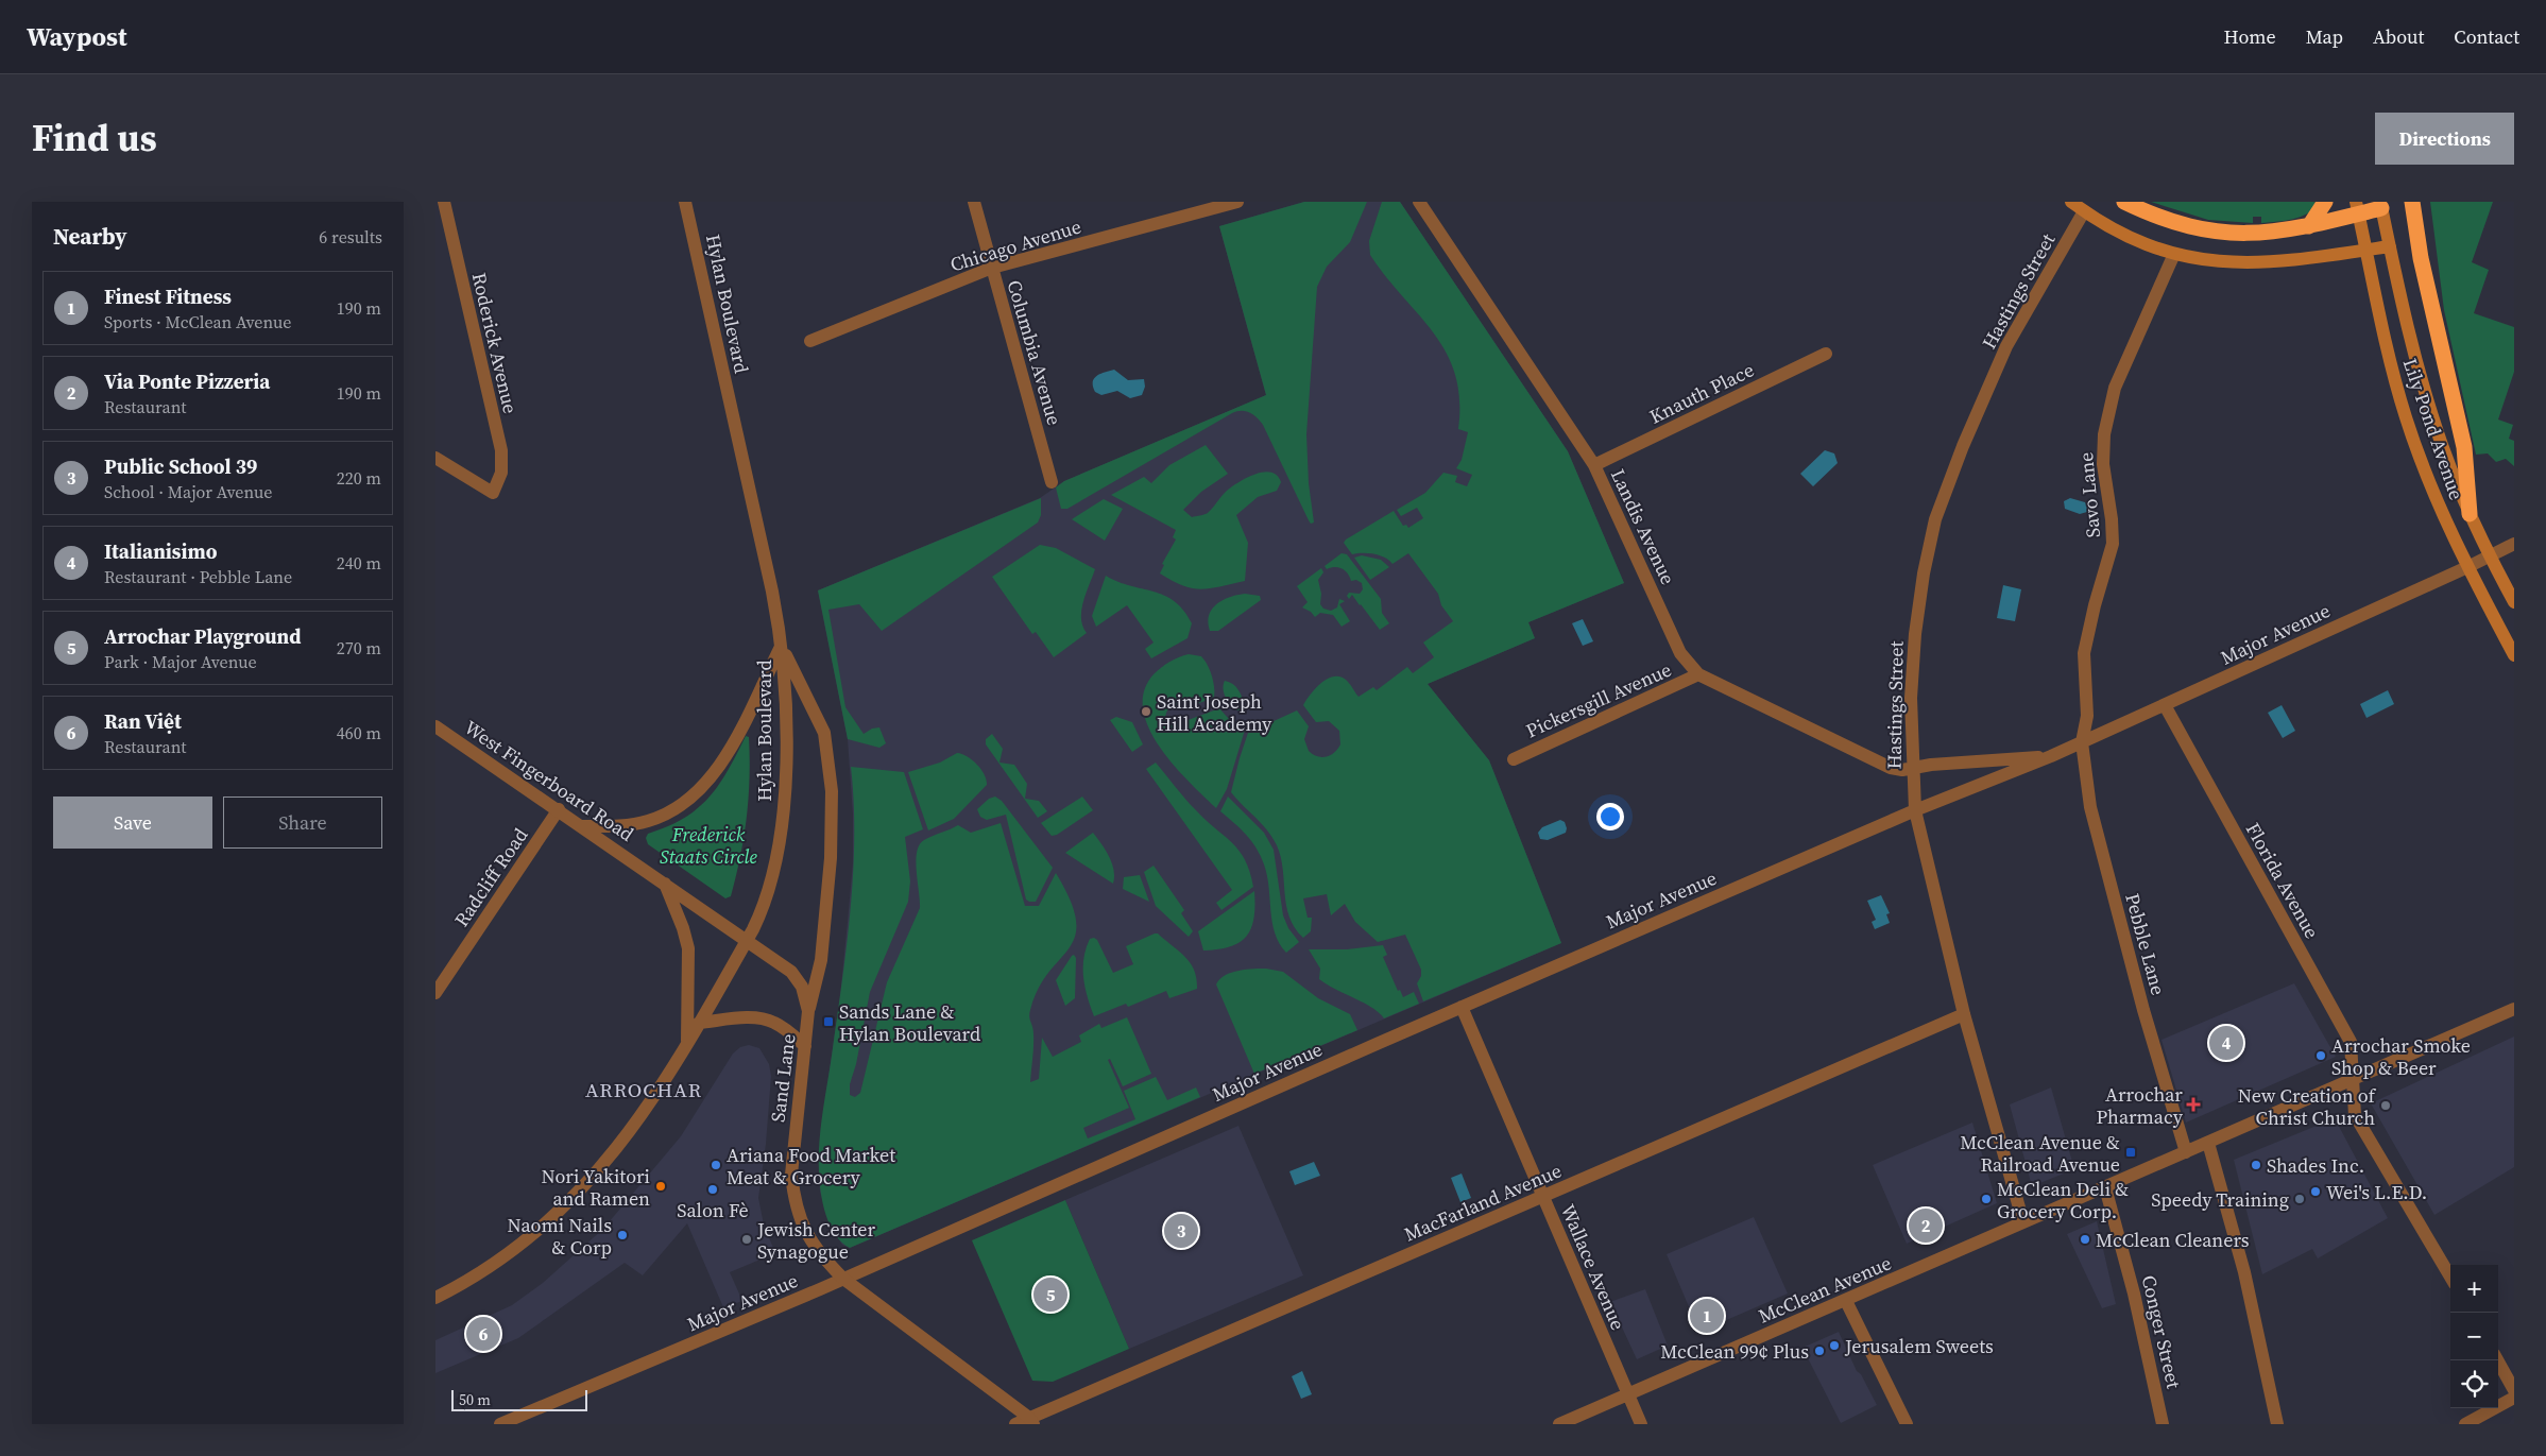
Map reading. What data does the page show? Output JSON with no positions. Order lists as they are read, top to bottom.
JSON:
{
  "streets": {
    "main road": ["Lily Pond Avenue"],
    "street": [
      "Chicago Avenue",
      "Hastings Street",
      "Hylan Boulevard",
      "Roderick Avenue",
      "Columbia Avenue",
      "Knauth Place",
      "Savo Lane",
      "Landis Avenue",
      "Major Avenue",
      "Pickersgill Avenue",
      "West Fingerboard Road",
      "Radcliff Road",
      "Florida Avenue",
      "Pebble Lane",
      "Sand Lane",
      "MacFarland Avenue",
      "Wallace Avenue",
      "McClean Avenue",
      "Conger Street"
    ]
  },
  "crossings": [
    ["Chicago Avenue", "Columbia Avenue"],
    ["Hastings Street", "Landis Avenue"],
    ["Hastings Street", "Major Avenue"],
    ["Hastings Street", "MacFarland Avenue"],
    ["Hastings Street", "McClean Avenue"],
    ["Hylan Boulevard", "West Fingerboard Road"],
    ["Hylan Boulevard", "Sand Lane"],
    ["Knauth Place", "Landis Avenue"],
    ["Lily Pond Avenue", "Major Avenue"],
    ["Savo Lane", "Major Avenue"],
    ["Savo Lane", "Pebble Lane"],
    ["Landis Avenue", "Major Avenue"],
    ["Landis Avenue", "Pickersgill Avenue"],
    ["Major Avenue", "Florida Avenue"],
    ["Major Avenue", "Pebble Lane"],
    ["Major Avenue", "Sand Lane"],
    ["Major Avenue", "Wallace Avenue"],
    ["West Fingerboard Road", "Radcliff Road"],
    ["West Fingerboard Road", "Sand Lane"],
    ["Florida Avenue", "McClean Avenue"],
    ["Pebble Lane", "McClean Avenue"],
    ["Sand Lane", "MacFarland Avenue"],
    ["MacFarland Avenue", "Wallace Avenue"],
    ["Wallace Avenue", "McClean Avenue"],
    ["McClean Avenue", "Conger Street"]
  ],
  "districts": ["ARROCHAR"],
  "parks": ["Frederick Staats Circle"],
  "places": {
    "other": [
      "Saint Joseph Hill Academy",
      "Arrochar Smoke Shop & Beer",
      "New Creation of Christ Church",
      "Ariana Food Market Meat & Grocery",
      "Shades Inc.",
      "Nori Yakitori and Ramen",
      "Salon Fè",
      "Wei's L.E.D.",
      "McClean Deli & Grocery Corp.",
      "Speedy Training",
      "Naomi Nails & Corp",
      "Jewish Center Synagogue",
      "McClean Cleaners",
      "Jerusalem Sweets",
      "McClean 99¢ Plus"
    ],
    "transit": ["Sands Lane & Hylan Boulevard", "McClean Avenue & Railroad Avenue"],
    "health": ["Arrochar Pharmacy"]
  },
  "scale_bar": "50 m",
  "page": {
    "header": "Waypost",
    "nav": [
      "Home",
      "Map",
      "About",
      "Contact"
    ],
    "title": "Find us",
    "buttons": [
      "Directions",
      ["Save", "Share"]
    ],
    "heading": ["Nearby", "6 results"],
    "list": [
      {
        "mark": "1",
        "name": "Finest Fitness",
        "note": "Sports · McClean Avenue",
        "value": "190 m"
      },
      {
        "mark": "2",
        "name": "Via Ponte Pizzeria",
        "note": "Restaurant",
        "value": "190 m"
      },
      {
        "mark": "3",
        "name": "Public School 39",
        "note": "School · Major Avenue",
        "value": "220 m"
      },
      {
        "mark": "4",
        "name": "Italianisimo",
        "note": "Restaurant · Pebble Lane",
        "value": "240 m"
      },
      {
        "mark": "5",
        "name": "Arrochar Playground",
        "note": "Park · Major Avenue",
        "value": "270 m"
      },
      {
        "mark": "6",
        "name": "Ran Việt",
        "note": "Restaurant",
        "value": "460 m"
      }
    ],
    "pins": [
      "4",
      "2",
      "3",
      "5",
      "1",
      "6"
    ],
    "map_buttons": ["+", "−"],
    "scale": "50 m"
  }
}
